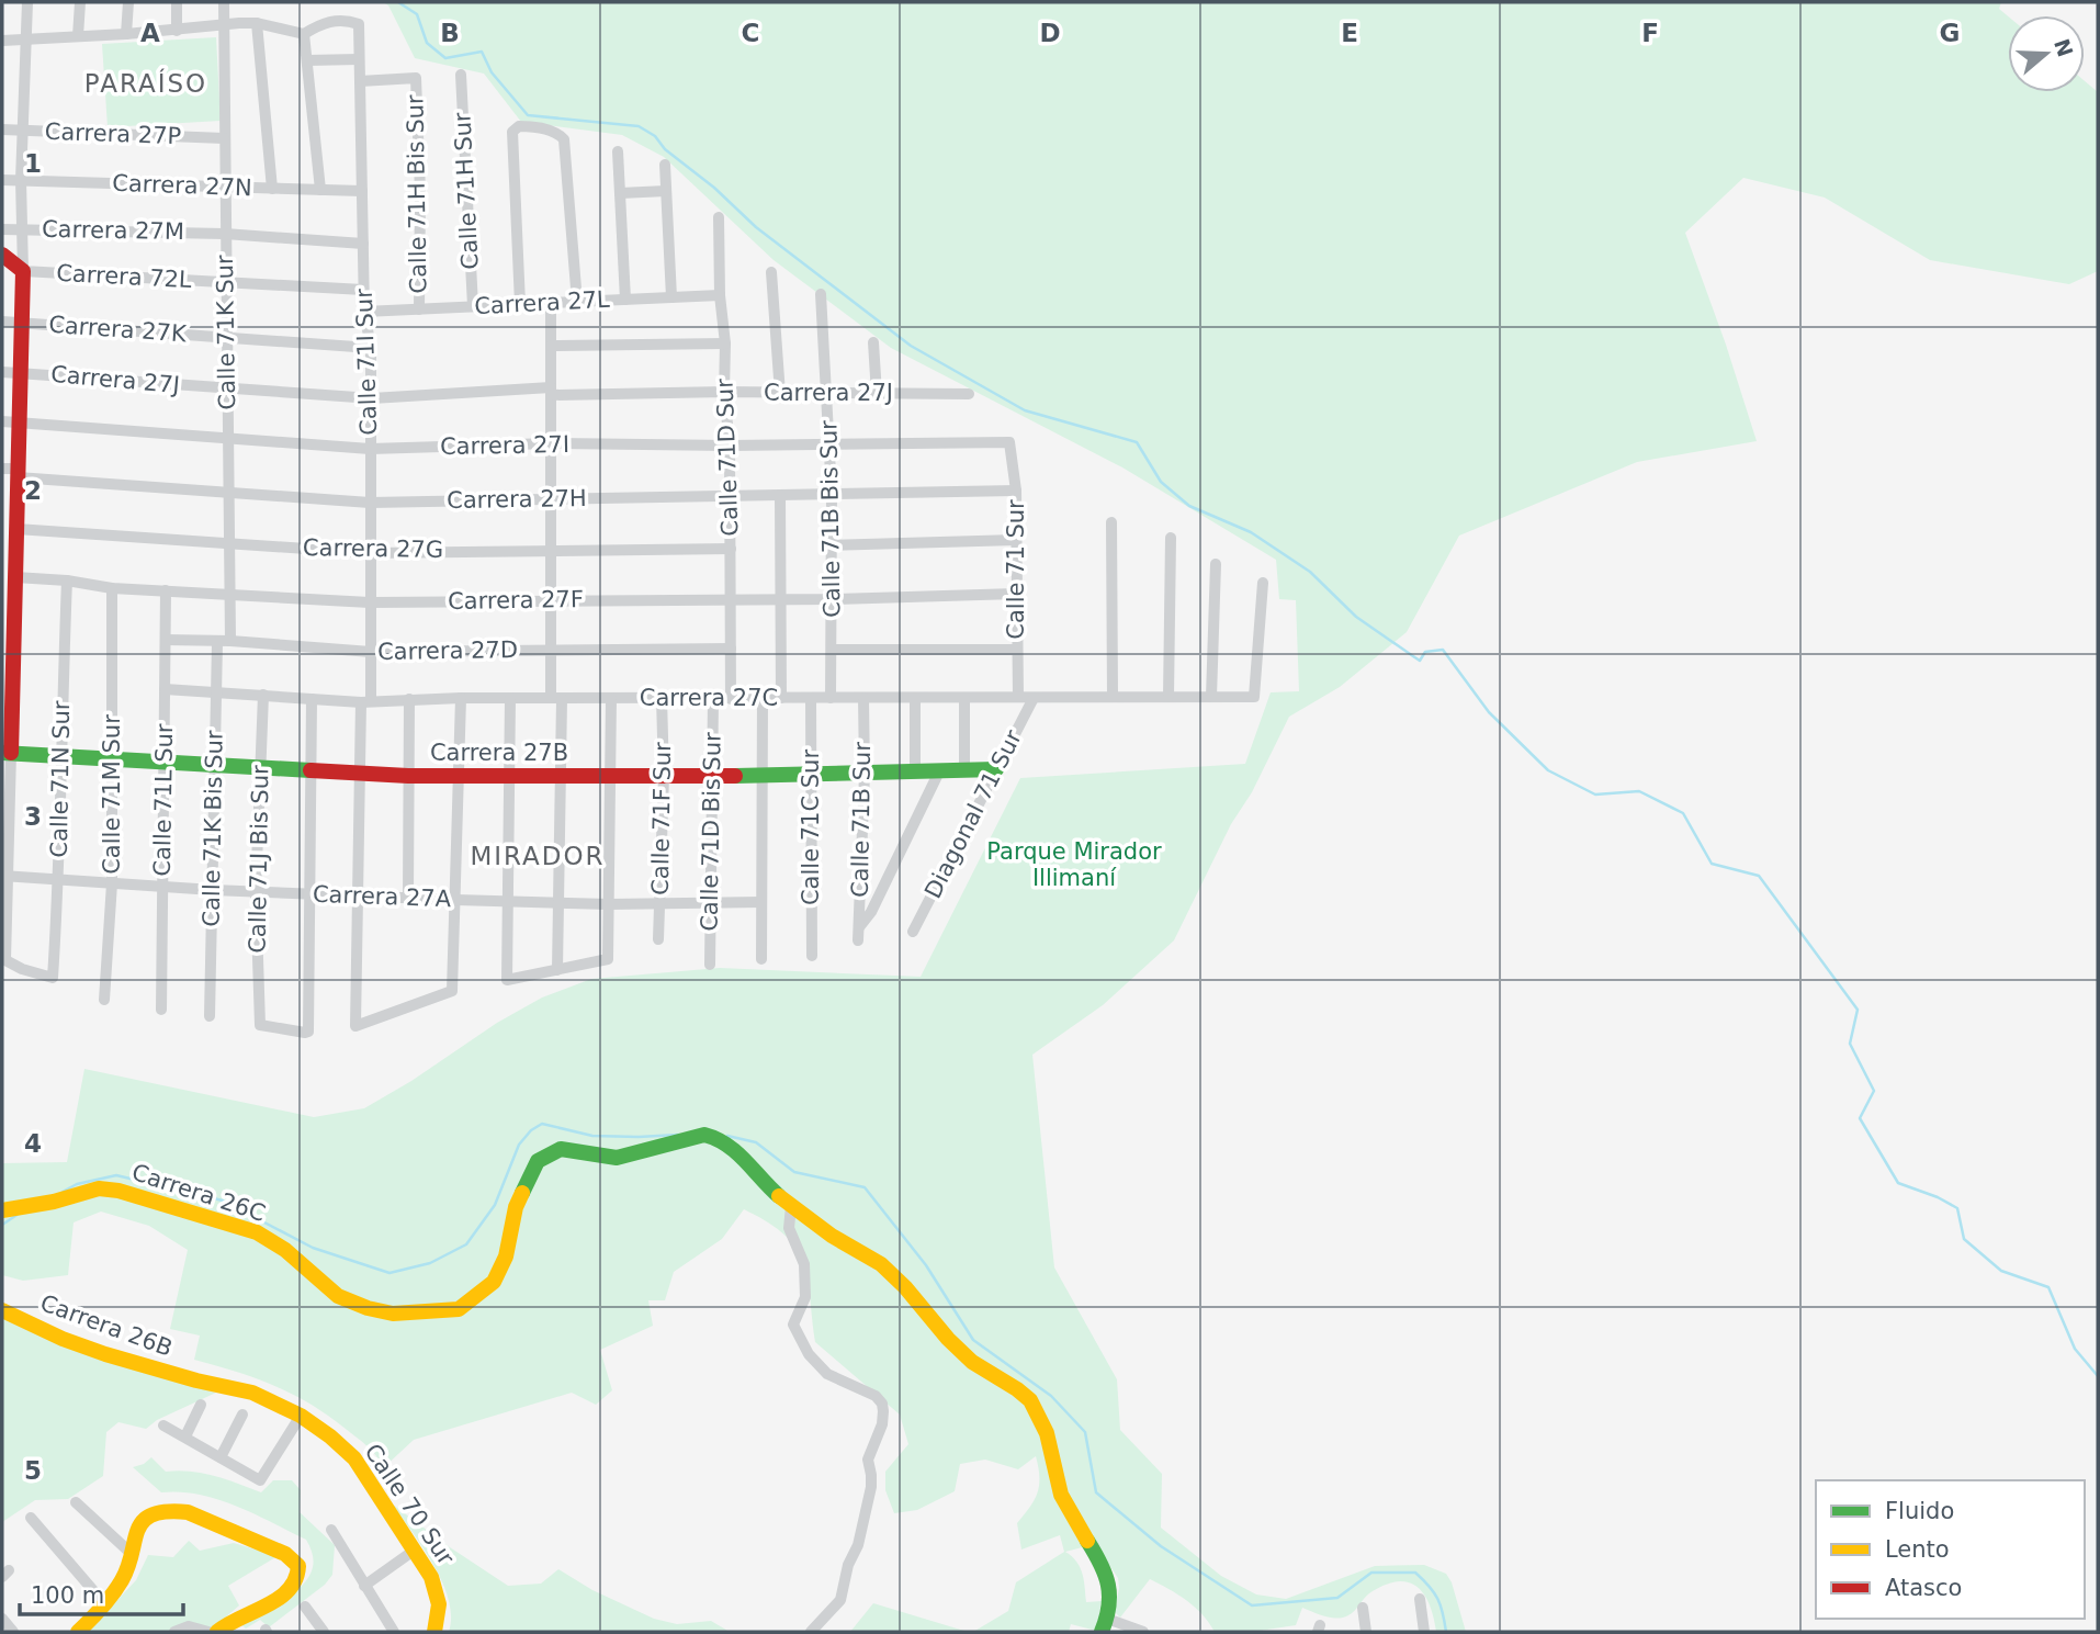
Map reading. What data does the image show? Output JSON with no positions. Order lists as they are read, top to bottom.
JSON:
{
  "streets": {
    "street": [
      "Carrera 27P",
      "Carrera 27N",
      "Calle 71H Sur",
      "Calle 71H Bis Sur",
      "Carrera 27M",
      "Carrera 72L",
      "Carrera 27L",
      "Carrera 27K",
      "Calle 71K Sur",
      "Calle 71I Sur",
      "Carrera 27J",
      "Carrera 27I",
      "Calle 71D Sur",
      "Carrera 27H",
      "Calle 71B Bis Sur",
      "Carrera 27G",
      "Calle 71 Sur",
      "Carrera 27F",
      "Carrera 27D",
      "Carrera 27C",
      "Carrera 27B",
      "Calle 71N Sur",
      "Calle 71M Sur",
      "Calle 71L Sur",
      "Diagonal 71 Sur",
      "Calle 71F Sur",
      "Calle 71B Sur",
      "Calle 71C Sur",
      "Calle 71K Bis Sur",
      "Calle 71D Bis Sur",
      "Calle 71J Bis Sur",
      "Carrera 27A",
      "Carrera 26C",
      "Carrera 26B",
      "Calle 70 Sur"
    ]
  },
  "crossings": [
    ["Carrera 27P", "Calle 71K Sur"],
    ["Carrera 27N", "Calle 71K Sur"],
    ["Carrera 27N", "Calle 71I Sur"],
    ["Calle 71H Sur", "Carrera 27L"],
    ["Calle 71H Bis Sur", "Carrera 27L"],
    ["Calle 71H Bis Sur", "Calle 71I Sur"],
    ["Carrera 27M", "Calle 71K Sur"],
    ["Carrera 27M", "Calle 71I Sur"],
    ["Carrera 72L", "Calle 71K Sur"],
    ["Carrera 72L", "Calle 71I Sur"],
    ["Carrera 27L", "Calle 71I Sur"],
    ["Carrera 27L", "Calle 71D Sur"],
    ["Carrera 27K", "Calle 71K Sur"],
    ["Carrera 27K", "Calle 71I Sur"],
    ["Calle 71K Sur", "Carrera 27J"],
    ["Calle 71K Sur", "Carrera 27I"],
    ["Calle 71K Sur", "Carrera 27H"],
    ["Calle 71K Sur", "Carrera 27G"],
    ["Calle 71K Sur", "Carrera 27F"],
    ["Calle 71K Sur", "Carrera 27D"],
    ["Calle 71I Sur", "Carrera 27J"],
    ["Calle 71I Sur", "Carrera 27I"],
    ["Calle 71I Sur", "Carrera 27H"],
    ["Calle 71I Sur", "Carrera 27G"],
    ["Calle 71I Sur", "Carrera 27F"],
    ["Calle 71I Sur", "Carrera 27D"],
    ["Calle 71I Sur", "Carrera 27C"],
    ["Calle 71I Sur", "Carrera 27B"],
    ["Calle 71I Sur", "Carrera 27A"],
    ["Carrera 27J", "Calle 71D Sur"],
    ["Carrera 27J", "Calle 71B Bis Sur"],
    ["Carrera 27I", "Calle 71D Sur"],
    ["Carrera 27I", "Calle 71B Bis Sur"],
    ["Carrera 27I", "Calle 71 Sur"],
    ["Calle 71D Sur", "Carrera 27H"],
    ["Calle 71D Sur", "Carrera 27G"],
    ["Calle 71D Sur", "Carrera 27F"],
    ["Calle 71D Sur", "Carrera 27D"],
    ["Calle 71D Sur", "Carrera 27C"],
    ["Carrera 27H", "Calle 71B Bis Sur"],
    ["Carrera 27H", "Calle 71 Sur"],
    ["Calle 71B Bis Sur", "Carrera 27F"],
    ["Calle 71B Bis Sur", "Carrera 27C"],
    ["Calle 71 Sur", "Carrera 27F"],
    ["Calle 71 Sur", "Carrera 27C"],
    ["Carrera 27F", "Calle 71N Sur"],
    ["Carrera 27F", "Calle 71M Sur"],
    ["Carrera 27F", "Calle 71L Sur"],
    ["Carrera 27D", "Calle 71L Sur"],
    ["Carrera 27D", "Calle 71K Bis Sur"],
    ["Carrera 27C", "Calle 71L Sur"],
    ["Carrera 27C", "Diagonal 71 Sur"],
    ["Carrera 27C", "Calle 71F Sur"],
    ["Carrera 27C", "Calle 71B Sur"],
    ["Carrera 27C", "Calle 71C Sur"],
    ["Carrera 27C", "Calle 71K Bis Sur"],
    ["Carrera 27C", "Calle 71D Bis Sur"],
    ["Carrera 27C", "Calle 71J Bis Sur"],
    ["Carrera 27B", "Calle 71N Sur"],
    ["Carrera 27B", "Calle 71M Sur"],
    ["Carrera 27B", "Calle 71L Sur"],
    ["Carrera 27B", "Diagonal 71 Sur"],
    ["Carrera 27B", "Calle 71F Sur"],
    ["Carrera 27B", "Calle 71B Sur"],
    ["Carrera 27B", "Calle 71C Sur"],
    ["Carrera 27B", "Calle 71K Bis Sur"],
    ["Carrera 27B", "Calle 71D Bis Sur"],
    ["Carrera 27B", "Calle 71J Bis Sur"],
    ["Calle 71N Sur", "Carrera 27A"],
    ["Calle 71M Sur", "Carrera 27A"],
    ["Calle 71L Sur", "Carrera 27A"],
    ["Calle 71F Sur", "Carrera 27A"],
    ["Calle 71K Bis Sur", "Carrera 27A"],
    ["Calle 71D Bis Sur", "Carrera 27A"],
    ["Calle 71J Bis Sur", "Carrera 27A"],
    ["Carrera 26B", "Calle 70 Sur"]
  ],
  "districts": ["PARAÍSO", "MIRADOR"],
  "parks": ["Parque Mirador Illimaní"],
  "legend": ["Fluido", "Lento", "Atasco"],
  "scale_bar": "100 m",
  "north": "right",
  "grid": {
    "columns": [
      "A",
      "B",
      "C",
      "D",
      "E",
      "F",
      "G"
    ],
    "rows": [
      "1",
      "2",
      "3",
      "4",
      "5"
    ]
  }
}
